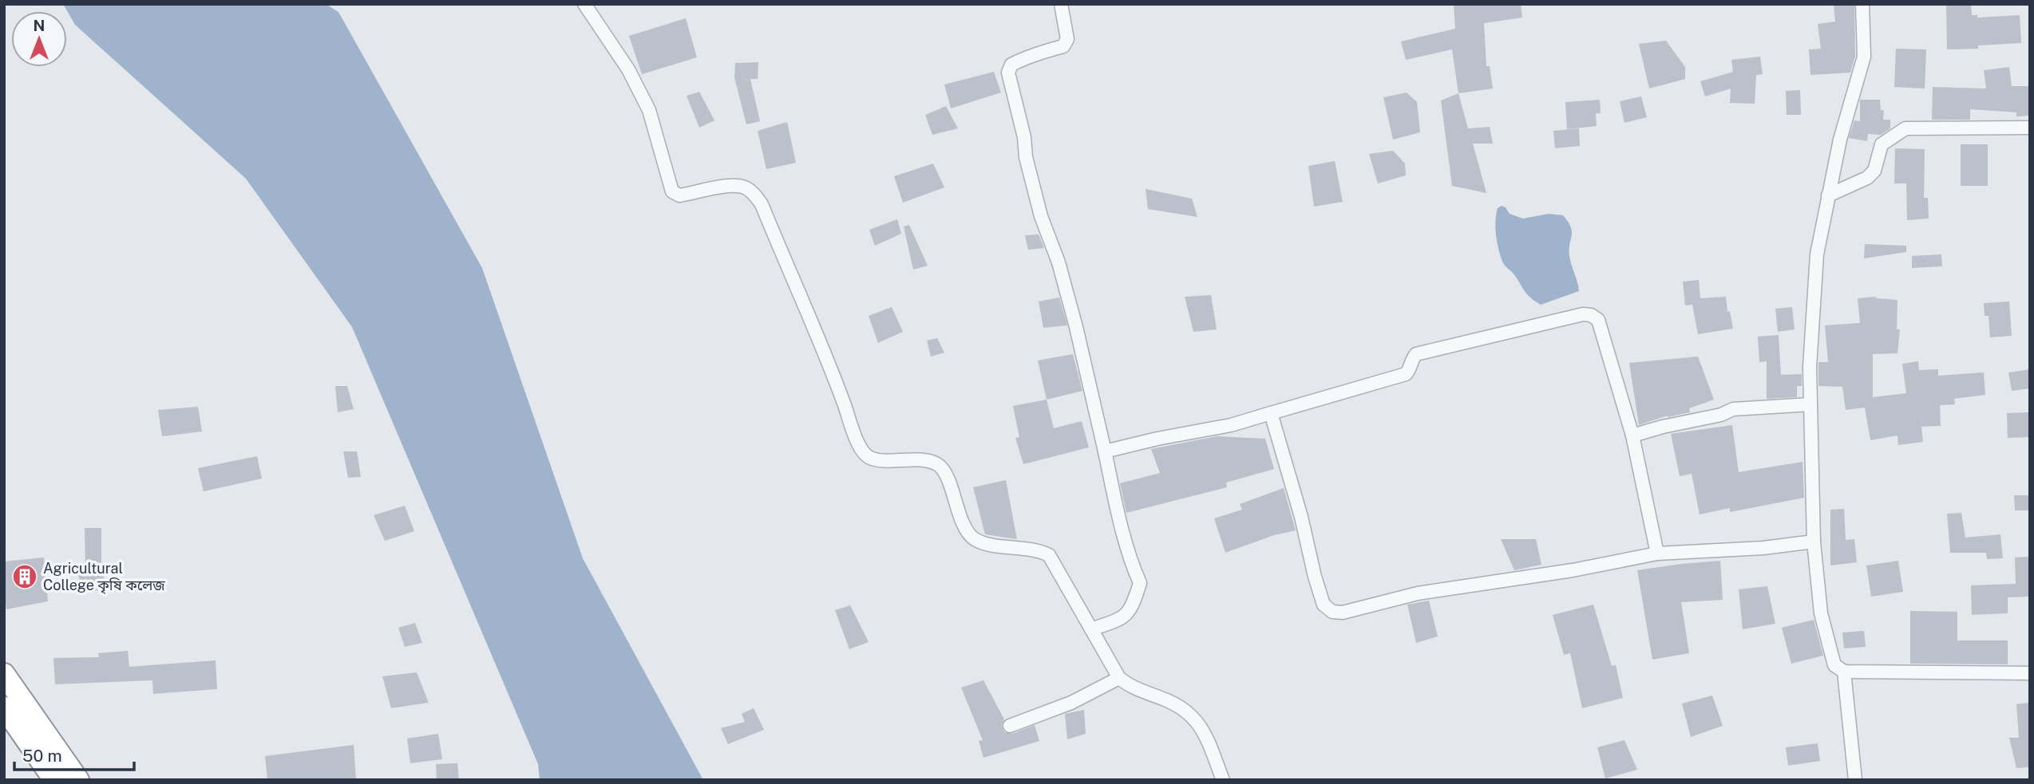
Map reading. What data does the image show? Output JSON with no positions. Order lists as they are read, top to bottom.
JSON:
{
  "places": {
    "building": ["Agricultural College কৃষি কলেজ"]
  },
  "scale_bar": "50 m",
  "north": "top"
}
